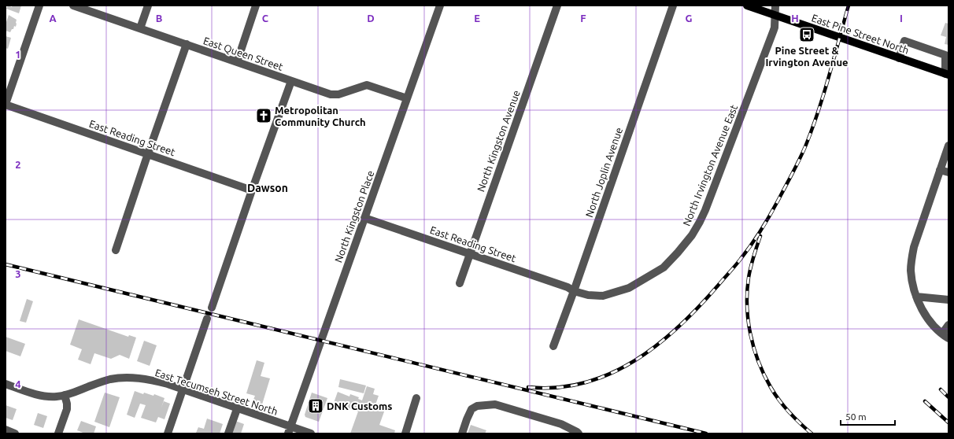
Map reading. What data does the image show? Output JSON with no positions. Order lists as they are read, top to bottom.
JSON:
{
  "streets": {
    "main road": ["East Pine Street North"],
    "street": [
      "East Queen Street",
      "East Reading Street",
      "North Kingston Avenue",
      "North Irvington Avenue East",
      "North Joplin Avenue",
      "North Kingston Place",
      "East Tecumseh Street North"
    ]
  },
  "crossings": [
    ["East Pine Street North", "North Irvington Avenue East"],
    ["East Queen Street", "North Kingston Place"],
    ["East Reading Street", "North Kingston Avenue"],
    ["East Reading Street", "North Irvington Avenue East"],
    ["East Reading Street", "North Joplin Avenue"],
    ["East Reading Street", "North Kingston Place"],
    ["North Irvington Avenue East", "North Joplin Avenue"],
    ["North Kingston Place", "East Tecumseh Street North"]
  ],
  "districts": ["Dawson"],
  "places": {
    "bus stop": ["Pine Street & Irvington Avenue"],
    "church": ["Metropolitan Community Church"],
    "building": ["DNK Customs"]
  },
  "scale_bar": "50 m",
  "grid": {
    "columns": [
      "A",
      "B",
      "C",
      "D",
      "E",
      "F",
      "G",
      "H",
      "I"
    ],
    "rows": [
      "1",
      "2",
      "3",
      "4"
    ]
  }
}
